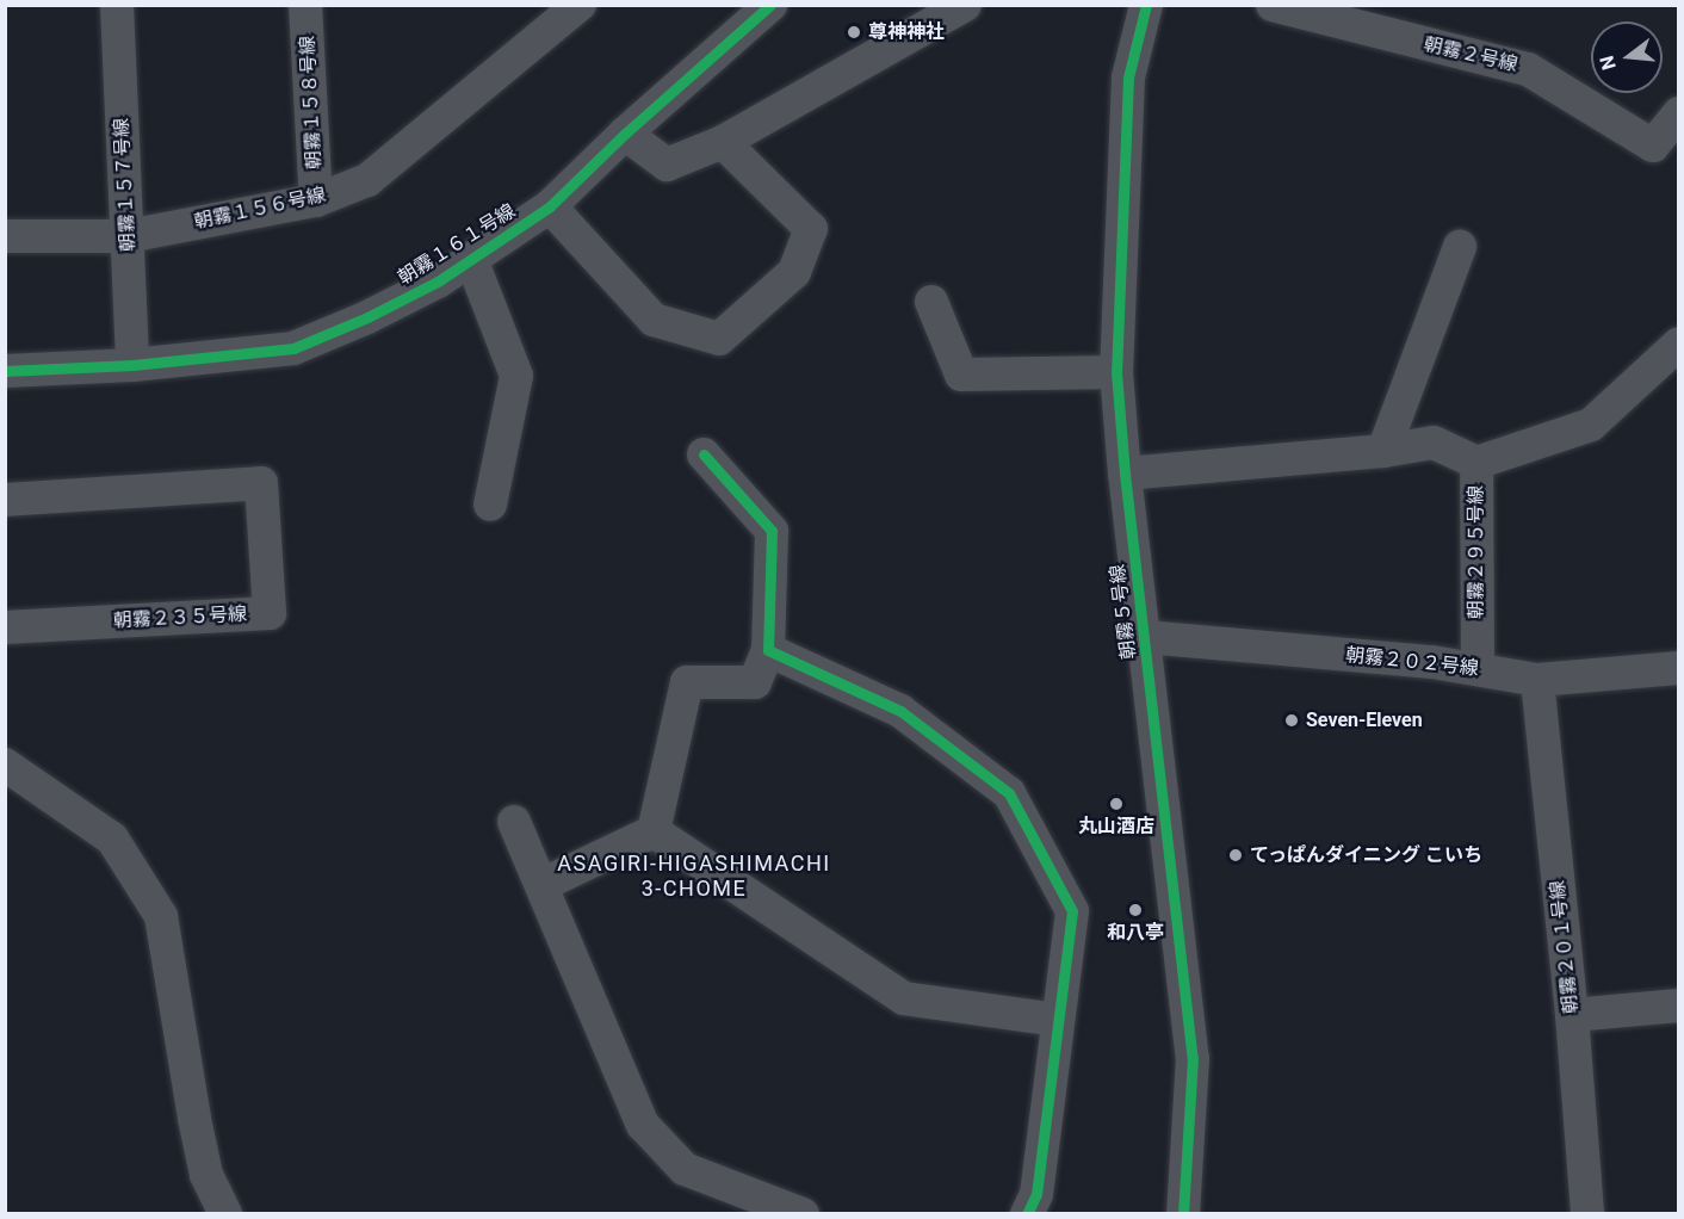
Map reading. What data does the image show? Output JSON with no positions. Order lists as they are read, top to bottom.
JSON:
{
  "streets": {
    "street": [
      "朝霧２号線",
      "朝霧１５８号線",
      "朝霧１５７号線",
      "朝霧１５６号線",
      "朝霧１６１号線",
      "朝霧２９５号線",
      "朝霧５号線",
      "朝霧２３５号線",
      "朝霧２０２号線",
      "朝霧２０１号線"
    ]
  },
  "crossings": [
    ["朝霧１５８号線", "朝霧１５６号線"],
    ["朝霧１５７号線", "朝霧１５６号線"],
    ["朝霧１５７号線", "朝霧１６１号線"],
    ["朝霧２９５号線", "朝霧２０２号線"],
    ["朝霧５号線", "朝霧２０２号線"],
    ["朝霧２０２号線", "朝霧２０１号線"]
  ],
  "districts": ["ASAGIRI-HIGASHIMACHI 3-CHOME"],
  "places": [
    "尊神神社",
    "Seven-Eleven",
    "丸山酒店",
    "てっぱんダイニング こいち",
    "和八亭"
  ],
  "north": "left"
}
